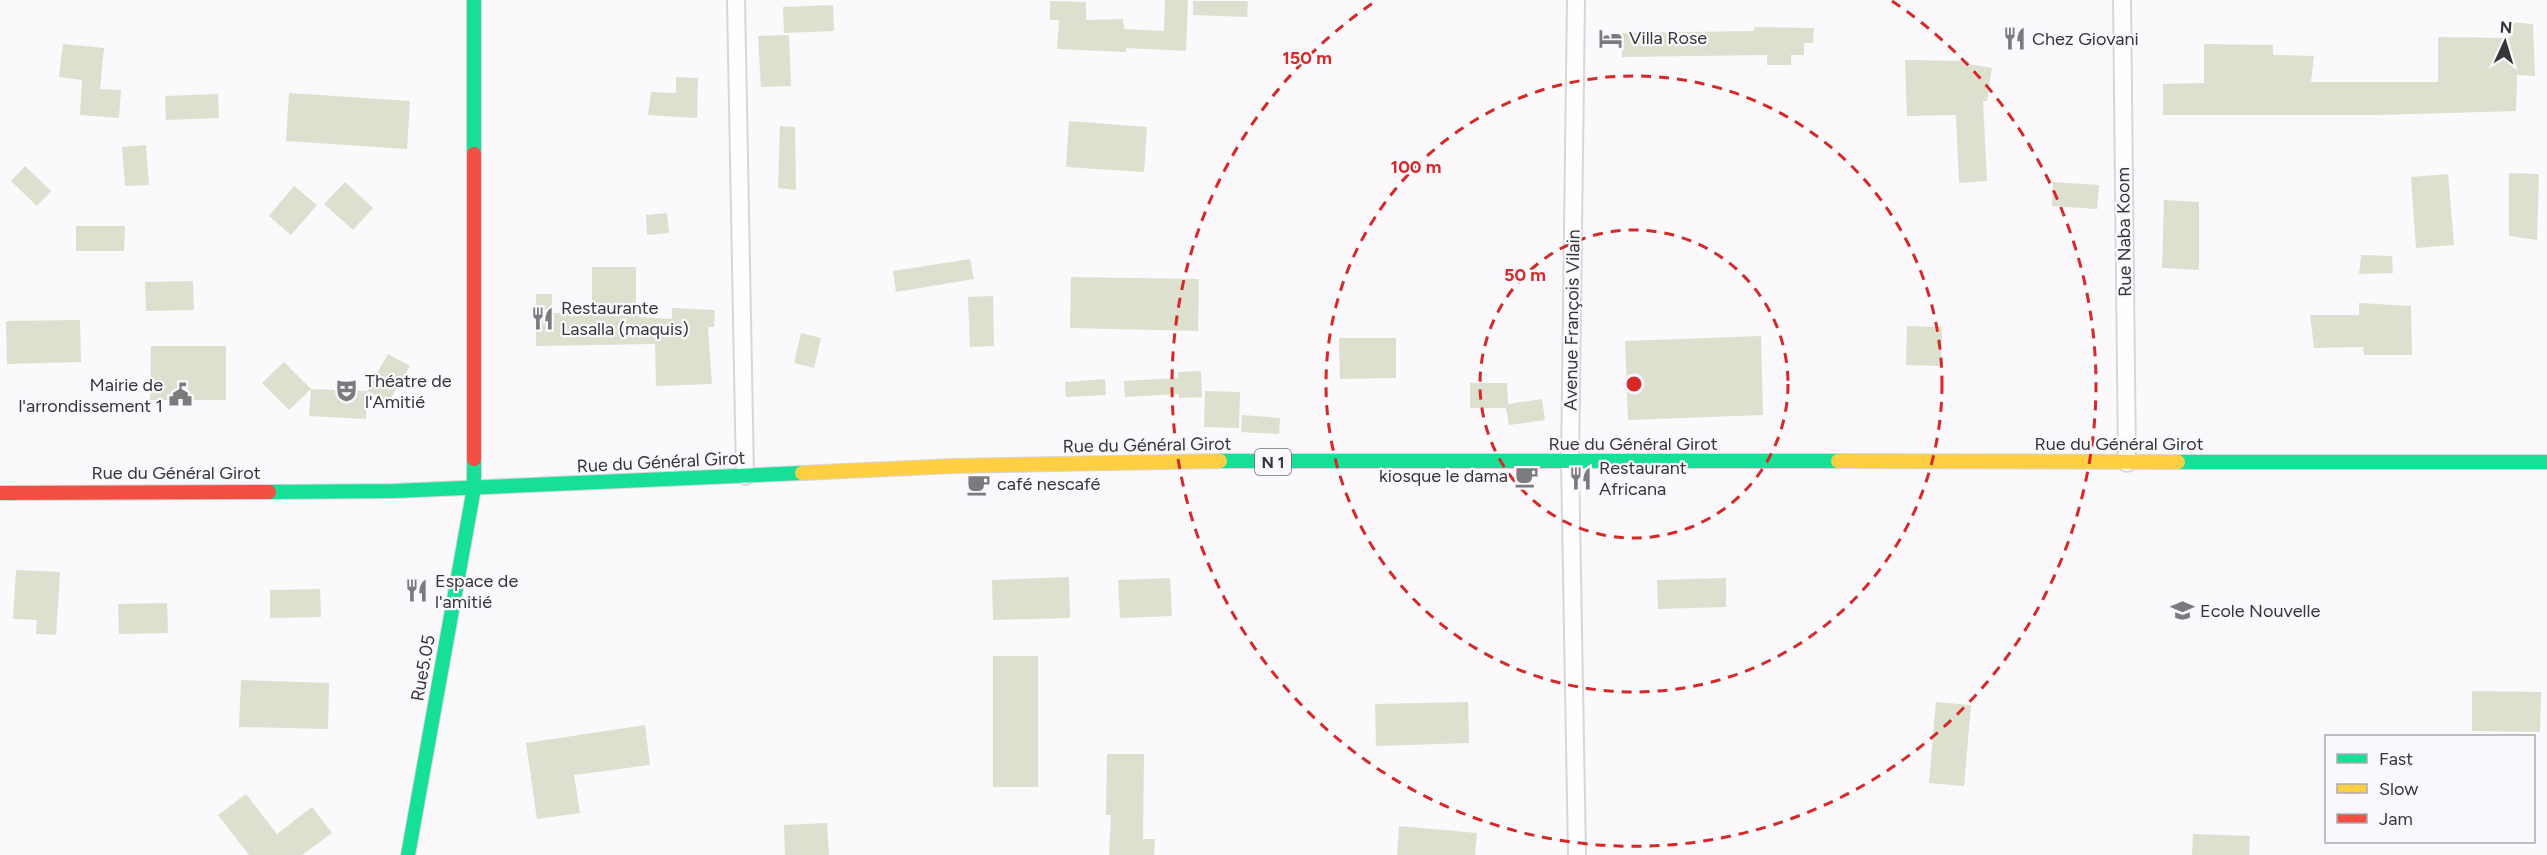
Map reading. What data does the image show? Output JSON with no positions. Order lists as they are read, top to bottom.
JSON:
{
  "streets": {
    "main road": ["Rue du Général Girot", "N 1", "Rue5.05"],
    "street": ["Rue Naba Koom", "Avenue François Vilain"]
  },
  "crossings": [
    ["Rue Naba Koom", "Rue du Général Girot"],
    ["Avenue François Vilain", "Rue du Général Girot"],
    ["Rue du Général Girot", "Rue5.05"]
  ],
  "places": {
    "hotel": ["Villa Rose"],
    "restaurant": [
      "Chez Giovani",
      "Restaurante Lasalla (maquis)",
      "Restaurant Africana",
      "Espace de l'amitié"
    ],
    "theatre": ["Théatre de l'Amitié"],
    "public building": ["Mairie de l'arrondissement 1"],
    "cafe": ["kiosque le dama", "café nescafé"],
    "school or university": ["Ecole Nouvelle"]
  },
  "legend": ["Fast", "Slow", "Jam"],
  "north": "top",
  "rings": ["150 m", "100 m", "50 m"]
}
